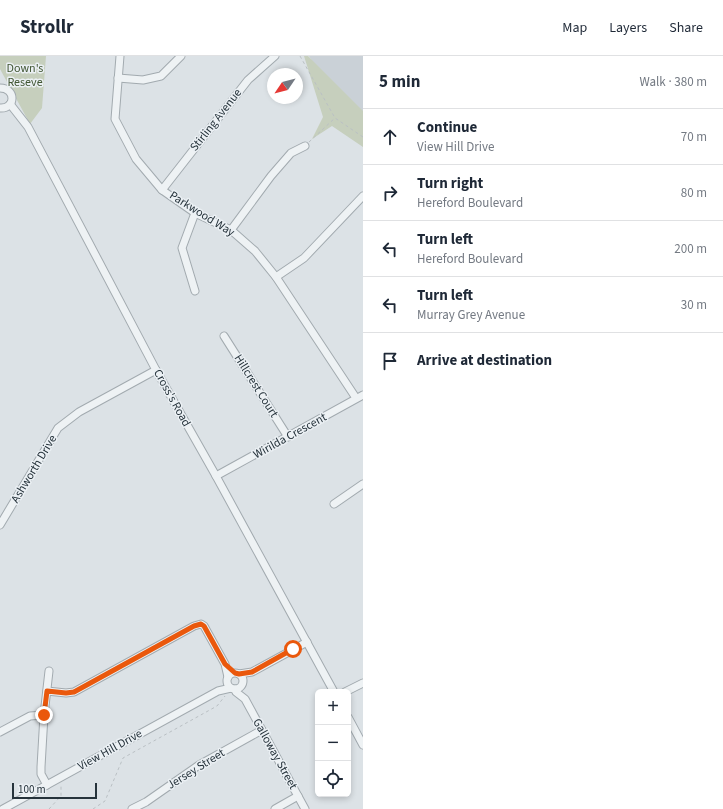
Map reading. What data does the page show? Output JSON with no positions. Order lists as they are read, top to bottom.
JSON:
{
  "streets": {
    "street": [
      "Stirling Avenue",
      "Parkwood Way",
      "Hillcrest Court",
      "Cross's Road",
      "Wirilda Crescent",
      "Ashworth Drive",
      "View Hill Drive",
      "Galloway Street",
      "Jersey Street"
    ]
  },
  "crossings": [
    ["Stirling Avenue", "Parkwood Way"],
    ["Parkwood Way", "Wirilda Crescent"],
    ["Hillcrest Court", "Wirilda Crescent"],
    ["Cross's Road", "Wirilda Crescent"],
    ["Cross's Road", "Ashworth Drive"],
    ["View Hill Drive", "Galloway Street"],
    ["Galloway Street", "Jersey Street"]
  ],
  "parks": ["Down's Reseve"],
  "scale_bar": "100 m",
  "north": "bottom left",
  "page": {
    "header": "Strollr",
    "nav": ["Map", "Layers", "Share"],
    "heading": ["5 min", "Walk · 380 m"],
    "list": [
      ["Continue", "View Hill Drive", "70 m"],
      ["Turn right", "Hereford Boulevard", "80 m"],
      ["Turn left", "Hereford Boulevard", "200 m"],
      ["Turn left", "Murray Grey Avenue", "30 m"],
      "Arrive at destination"
    ],
    "map_buttons": ["+", "−"],
    "scale": "100 m"
  }
}
